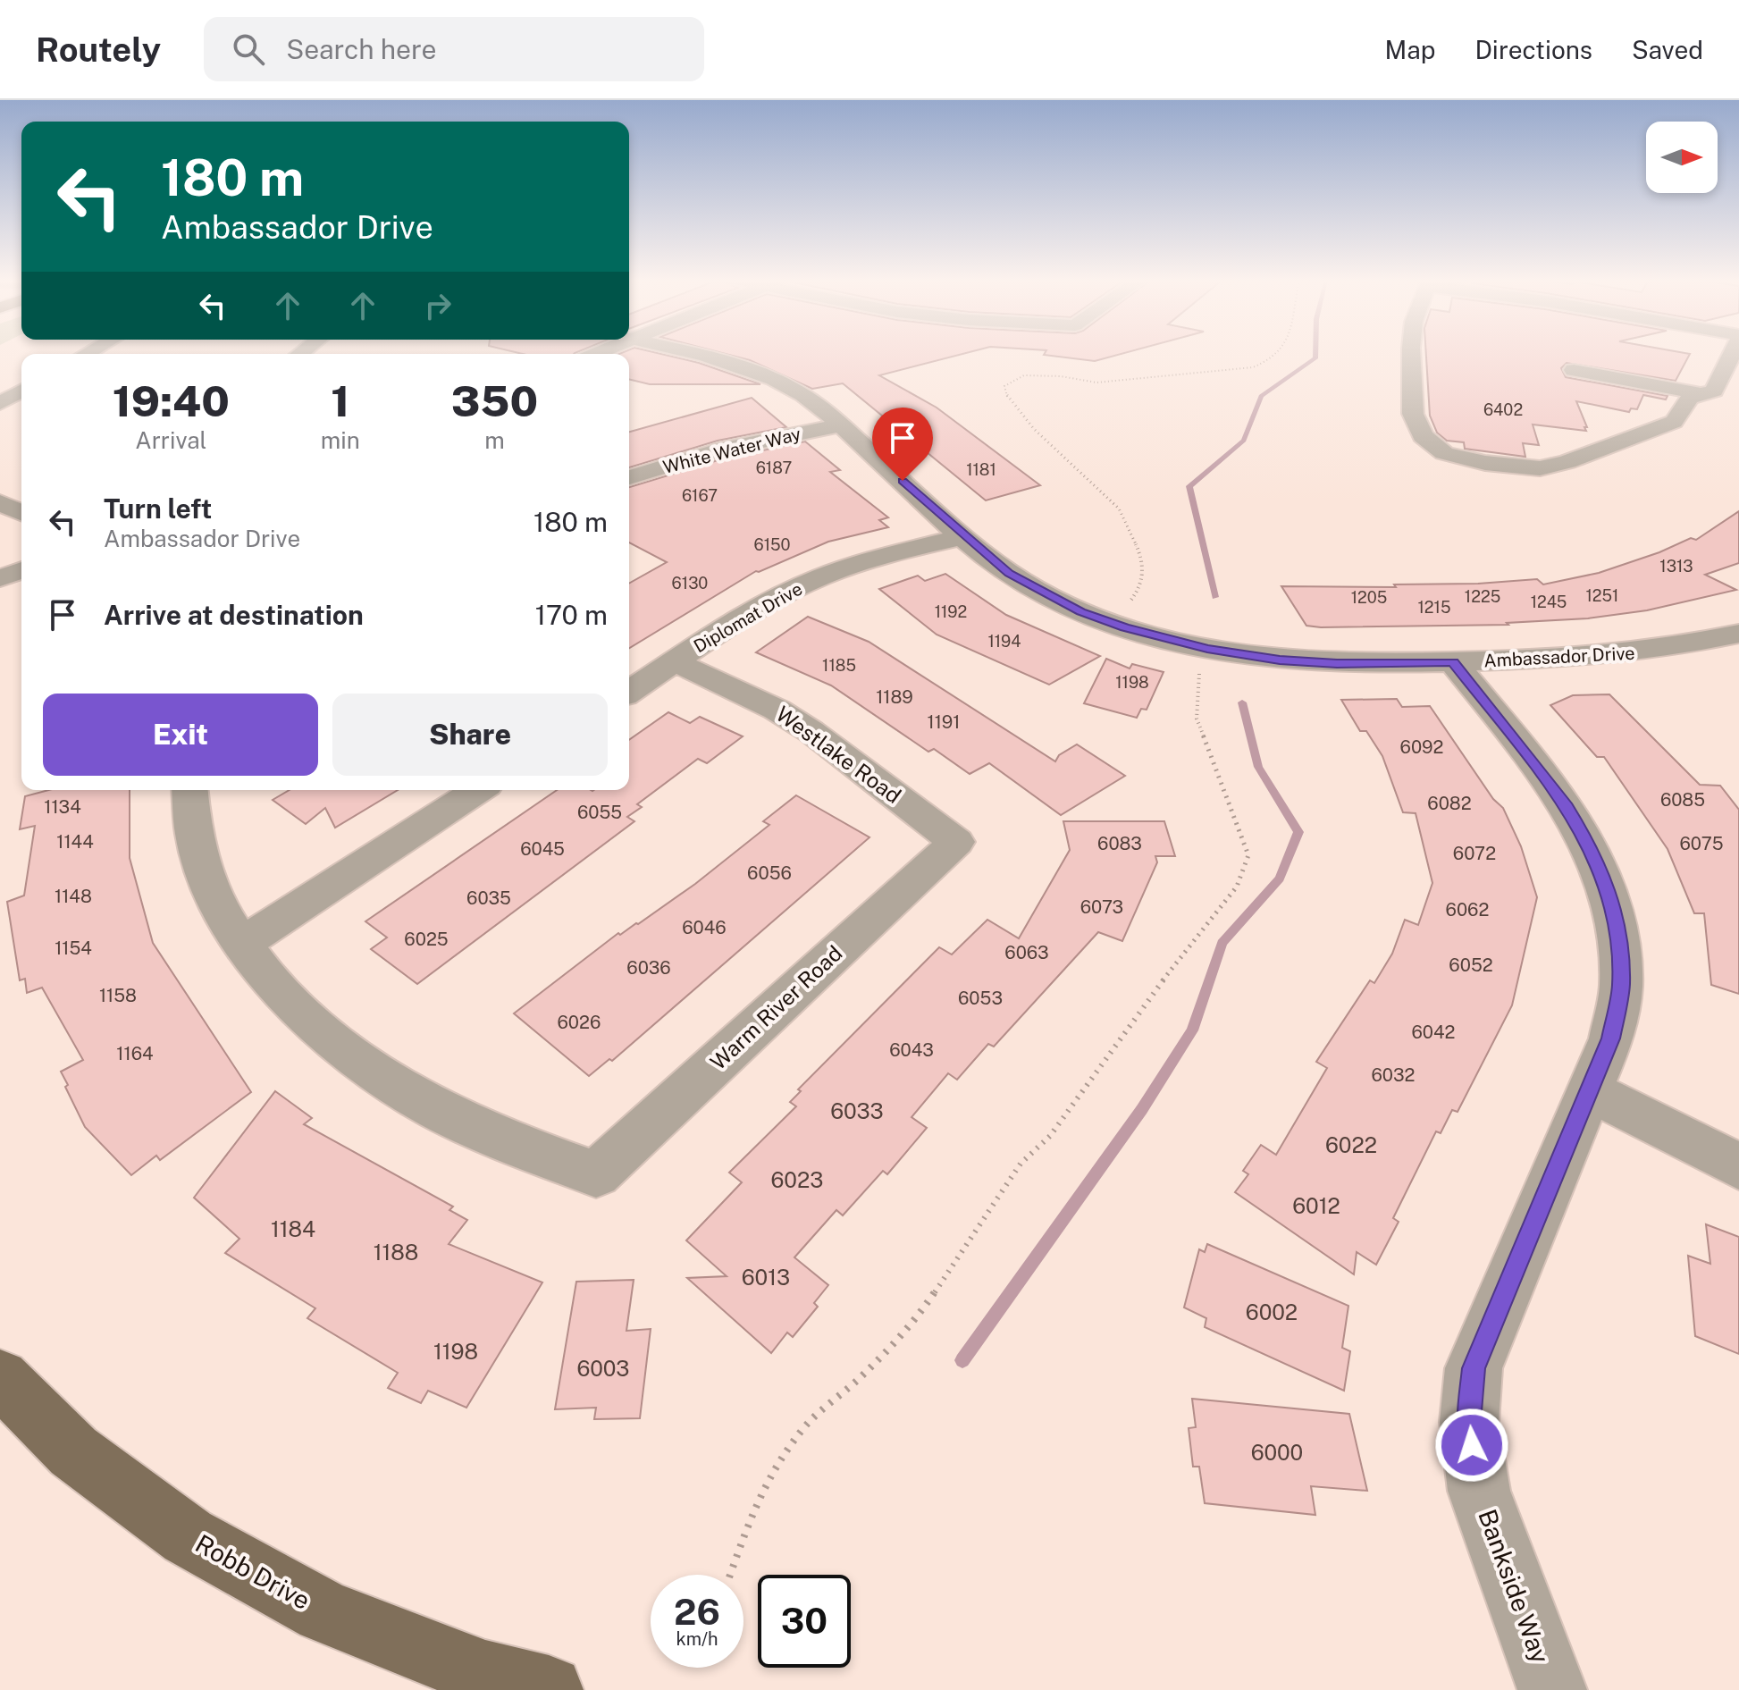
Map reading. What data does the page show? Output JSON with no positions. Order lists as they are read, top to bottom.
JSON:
{
  "streets": {
    "main road": ["Robb Drive"],
    "street": [
      "White Water Way",
      "Diplomat Drive",
      "Ambassador Drive",
      "Westlake Road",
      "Warm River Road",
      "Bankside Way"
    ]
  },
  "crossings": [
    ["White Water Way", "Ambassador Drive"],
    ["Diplomat Drive", "Ambassador Drive"],
    ["Diplomat Drive", "Westlake Road"],
    ["Ambassador Drive", "Bankside Way"],
    ["Westlake Road", "Warm River Road"]
  ],
  "house_numbers": [
    "6402",
    "6187",
    "1181",
    "6167",
    "6150",
    "1313",
    "6130",
    "1251",
    "1225",
    "1205",
    "1245",
    "1215",
    "1192",
    "1194",
    "1185",
    "1198",
    "1189",
    "1191",
    "6092",
    "6085",
    "6082",
    "1134",
    "6055",
    "1144",
    "6083",
    "6075",
    "6045",
    "6072",
    "6056",
    "1148",
    "6035",
    "6073",
    "6062",
    "6046",
    "6025",
    "1154",
    "6063",
    "6052",
    "6036",
    "1158",
    "6053",
    "6026",
    "6042",
    "6043",
    "1164",
    "6032",
    "6033",
    "6022",
    "6023",
    "6012",
    "1184",
    "1188",
    "6013",
    "6002",
    "1198",
    "6003",
    "6000"
  ],
  "north": "right",
  "page": {
    "header": "Routely",
    "search": "Search here",
    "nav": ["Map", "Directions", "Saved"],
    "turn": ["180 m", "Ambassador Drive"],
    "eta": [
      "19:40",
      "Arrival",
      "1",
      "min",
      "350",
      "m"
    ],
    "list": [
      {
        "name": "Turn left",
        "note": "Ambassador Drive",
        "value": "180 m"
      },
      {
        "name": "Arrive at destination",
        "value": "170 m"
      }
    ],
    "buttons": ["Exit", "Share"],
    "speed": "26 km/h",
    "limit": "30"
  }
}
